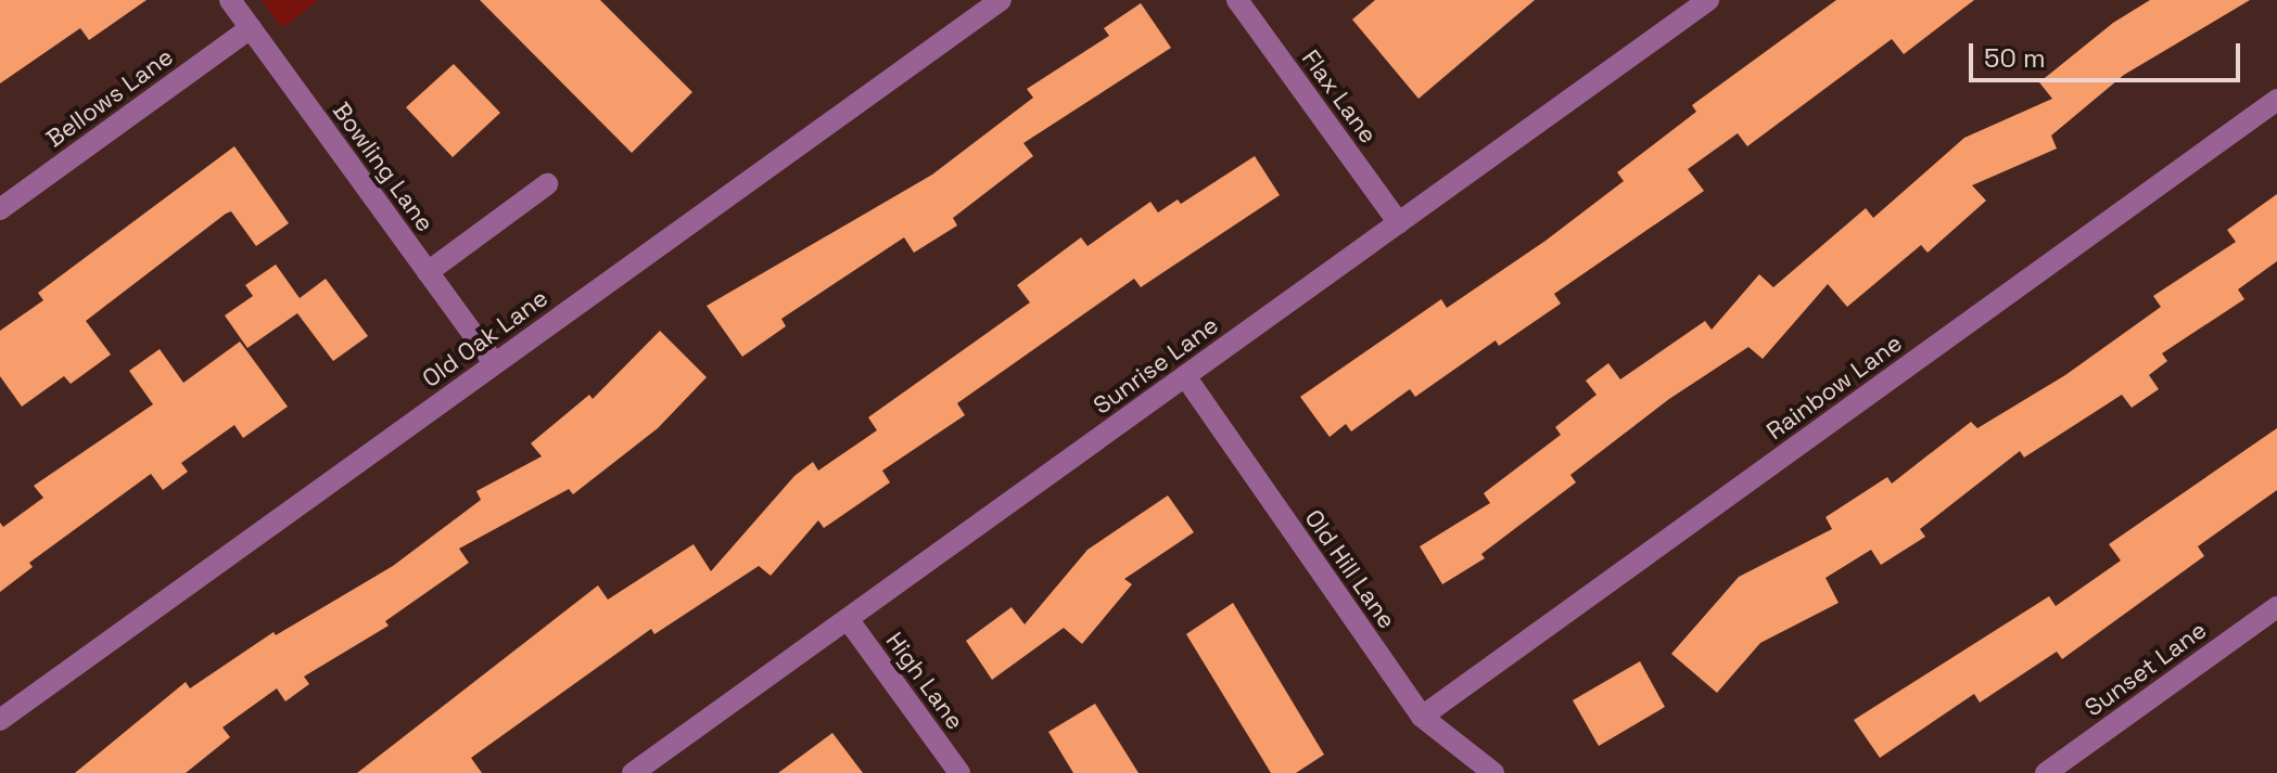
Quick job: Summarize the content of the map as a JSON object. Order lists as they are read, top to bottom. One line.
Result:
{"streets":{"street":["Flax Lane","Bellows Lane","Bowling Lane","Old Oak Lane","Sunrise Lane","Rainbow Lane","Old Hill Lane","Sunset Lane","High Lane"]},"crossings":[["Flax Lane","Sunrise Lane"],["Bellows Lane","Bowling Lane"],["Bowling Lane","Old Oak Lane"],["Sunrise Lane","Old Hill Lane"],["Sunrise Lane","High Lane"],["Rainbow Lane","Old Hill Lane"]],"scale_bar":"50 m"}
